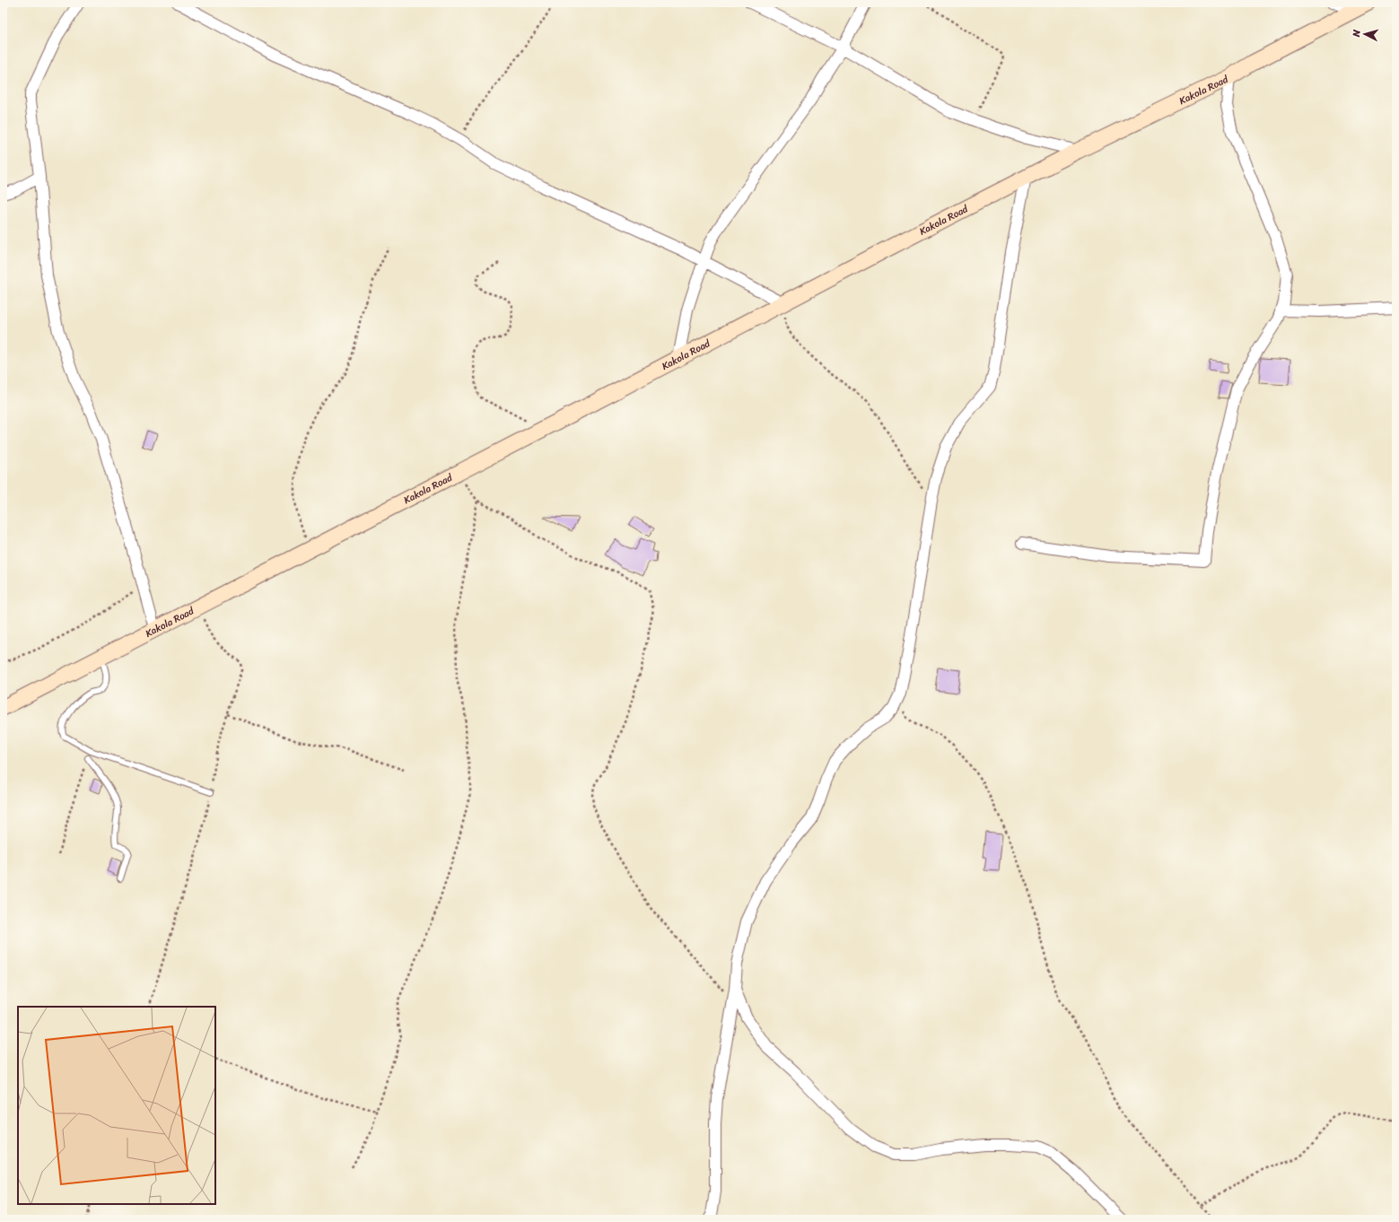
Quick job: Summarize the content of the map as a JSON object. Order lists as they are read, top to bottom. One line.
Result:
{"streets":{"main road":["Kakola Road"]},"north":"left"}
